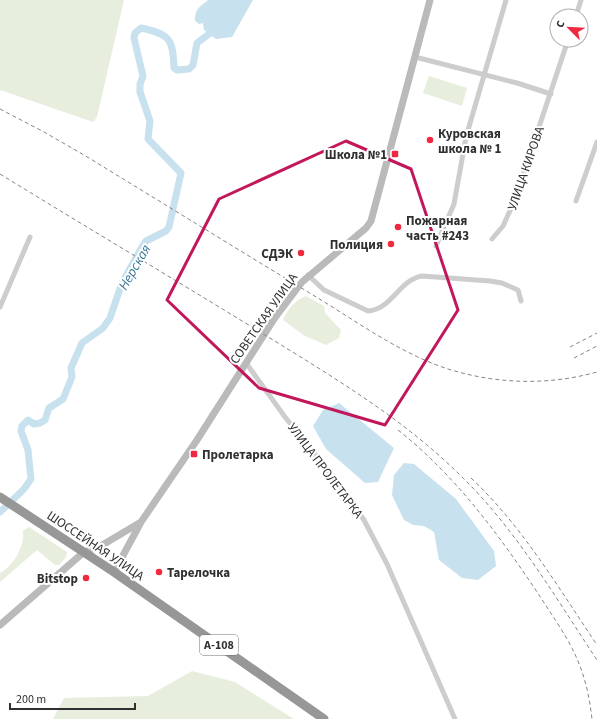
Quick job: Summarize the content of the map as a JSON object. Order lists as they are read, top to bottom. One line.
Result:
{"streets":{"highway":["ШОССЕЙНАЯ УЛИЦА","А-108"],"street":["УЛИЦА КИРОВА","СОВЕТСКАЯ УЛИЦА","УЛИЦА ПРОЛЕТАРКА"]},"crossings":[["СОВЕТСКАЯ УЛИЦА","УЛИЦА ПРОЛЕТАРКА"],["СОВЕТСКАЯ УЛИЦА","ШОССЕЙНАЯ УЛИЦА"]],"water":["Нерская"],"places":{"other":["Куровская школа № 1","Пожарная часть #243","Полиция","СДЭК","Тарелочка","Bitstop"],"transit":["Школа №1","Пролетарка"]},"scale_bar":"200 m","north":"top left"}
